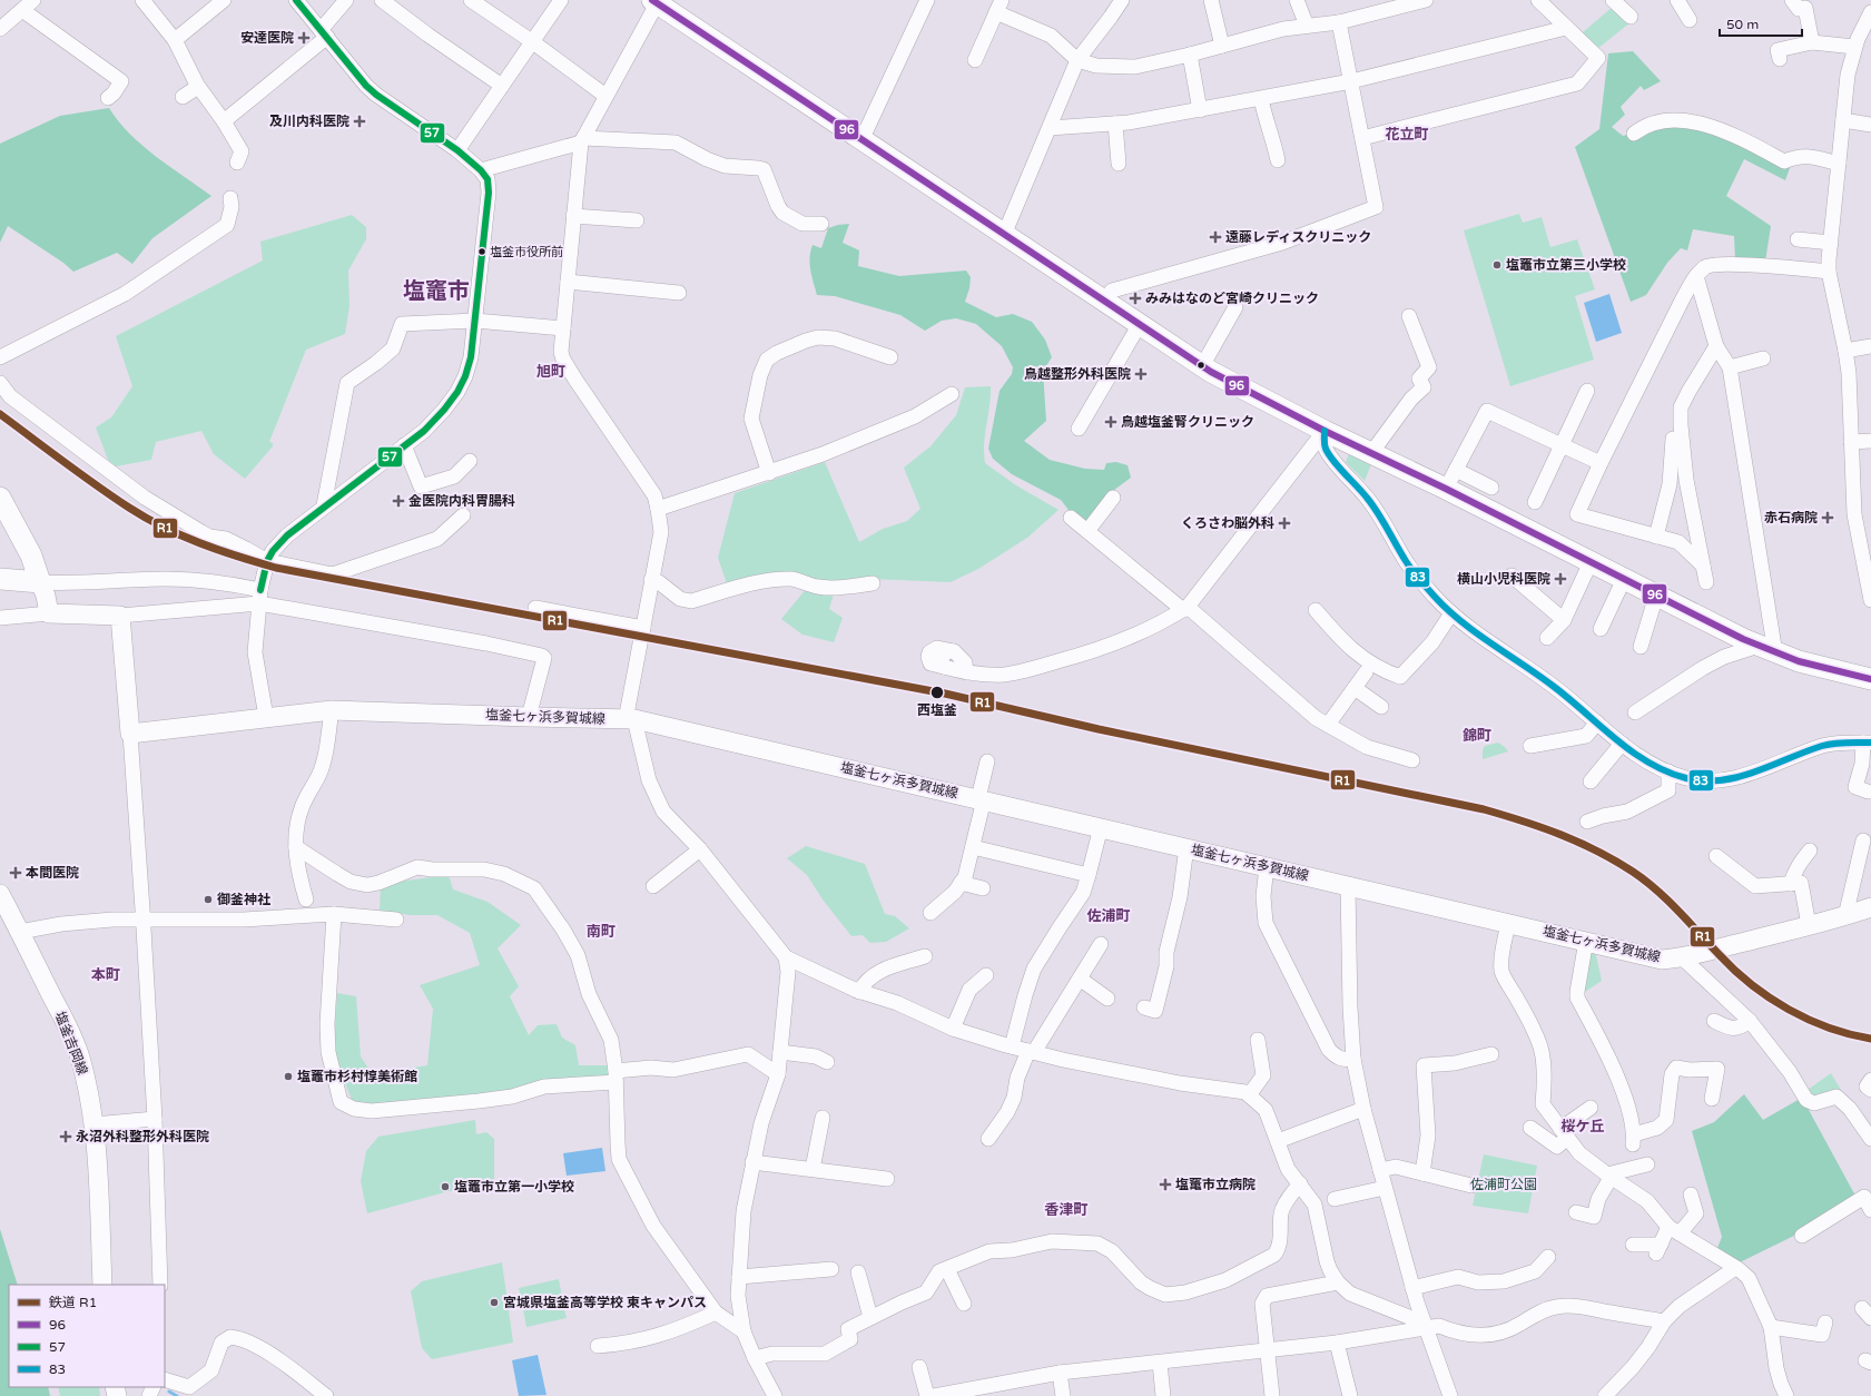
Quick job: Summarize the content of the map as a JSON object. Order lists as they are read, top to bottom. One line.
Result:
{"streets":{"main road":["塩釜七ヶ浜多賀城線","塩釜吉岡線"]},"districts":["花立町","塩竈市","旭町","錦町","佐浦町","南町","本町","桜ケ丘","香津町"],"parks":["佐浦町公園"],"places":{"health":["安達医院","及川内科医院","遠藤レディスクリニック","みみはなのど宮崎クリニック","鳥越整形外科医院","鳥越塩釜腎クリニック","金医院内科胃腸科","赤石病院","くろさわ脳外科","横山小児科医院","本間医院","永沼外科整形外科医院","塩竃市立病院"],"other":["塩釜市役所前","塩竈市立第三小学校","西塩釜","御釜神社","塩竈市杉村惇美術館","塩竈市立第一小学校","宮城県塩釜高等学校 東キャンパス"]},"lines":["transit line 96","transit line 57","rail line R1","transit line 83"],"legend":["鉄道 R1","96","57","83"],"scale_bar":"50 m"}
